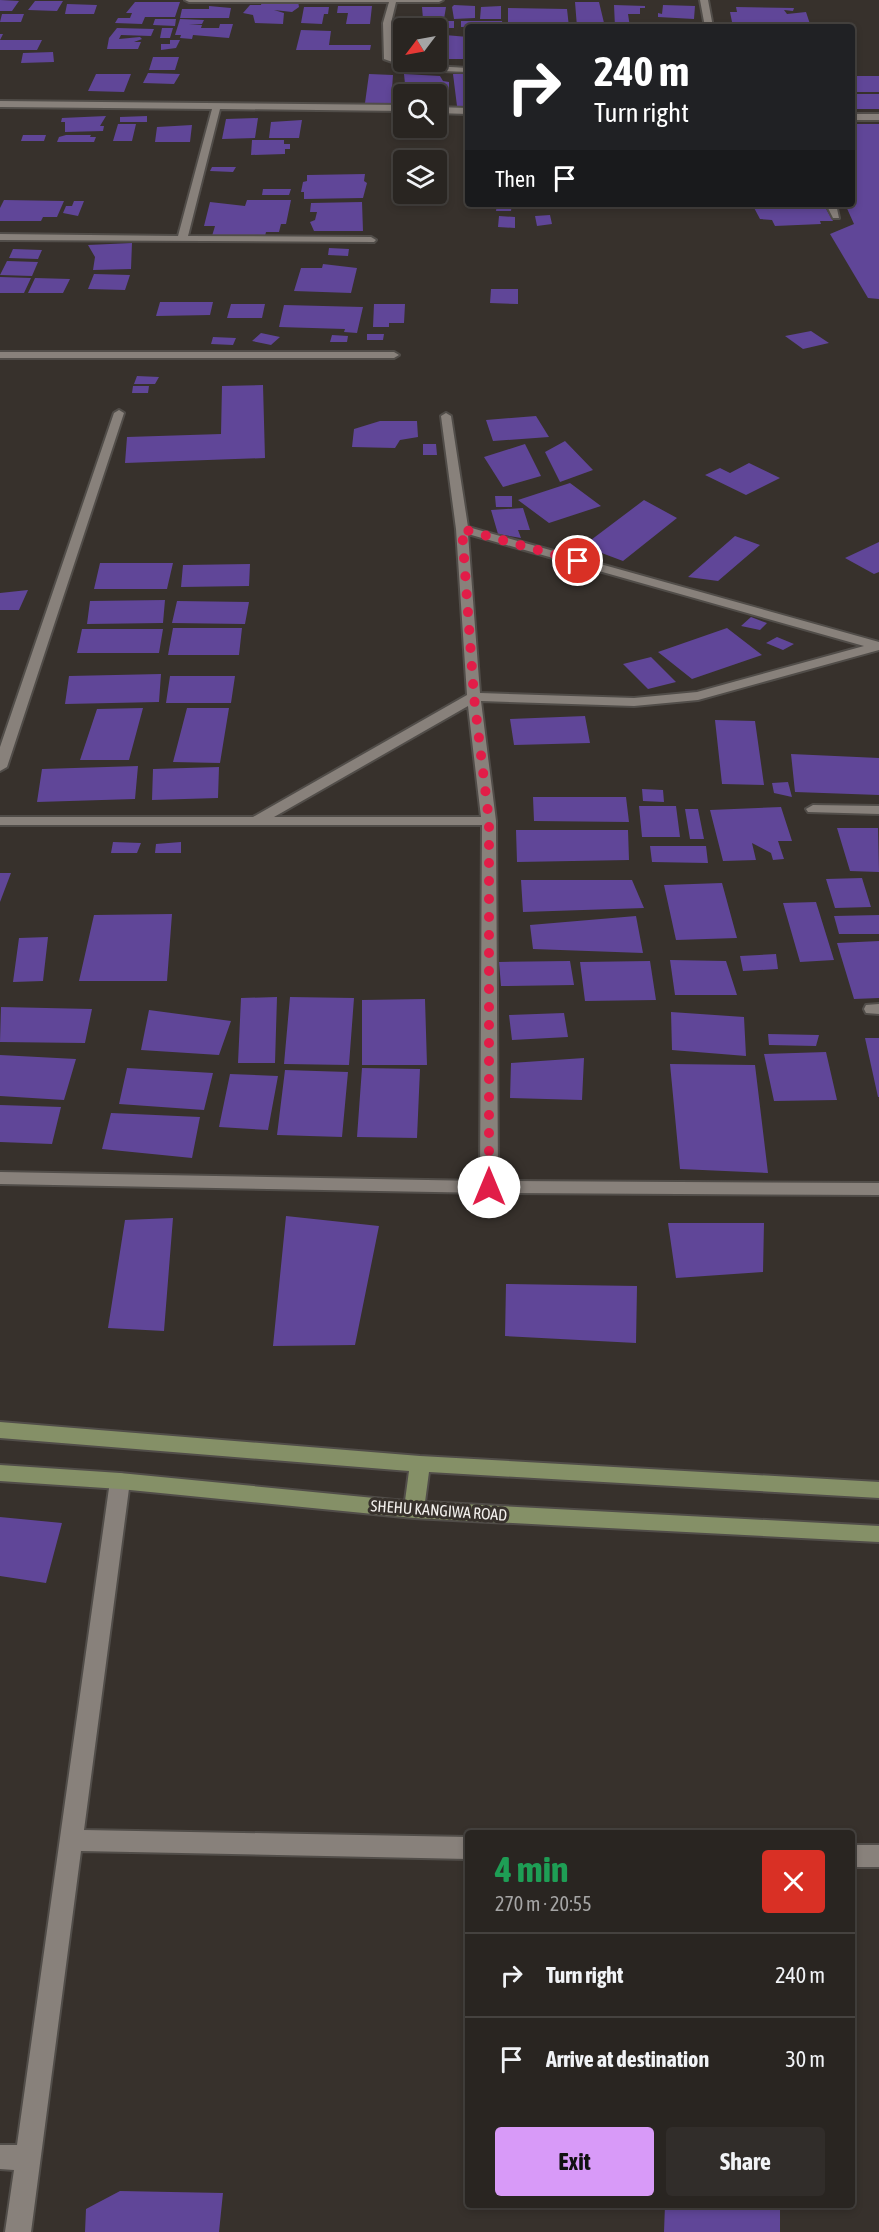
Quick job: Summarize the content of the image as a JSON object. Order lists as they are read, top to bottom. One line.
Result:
{"streets":{"main road":["SHEHU KANGIWA ROAD"]},"north":"bottom left","page":{"turn":["240 m","Turn right"],"then":"Then","heading":["4 min","270 m · 20:55"],"list":[{"name":"Turn right","value":"240 m"},{"name":"Arrive at destination","value":"30 m"}],"buttons":["Exit","Share"]}}
